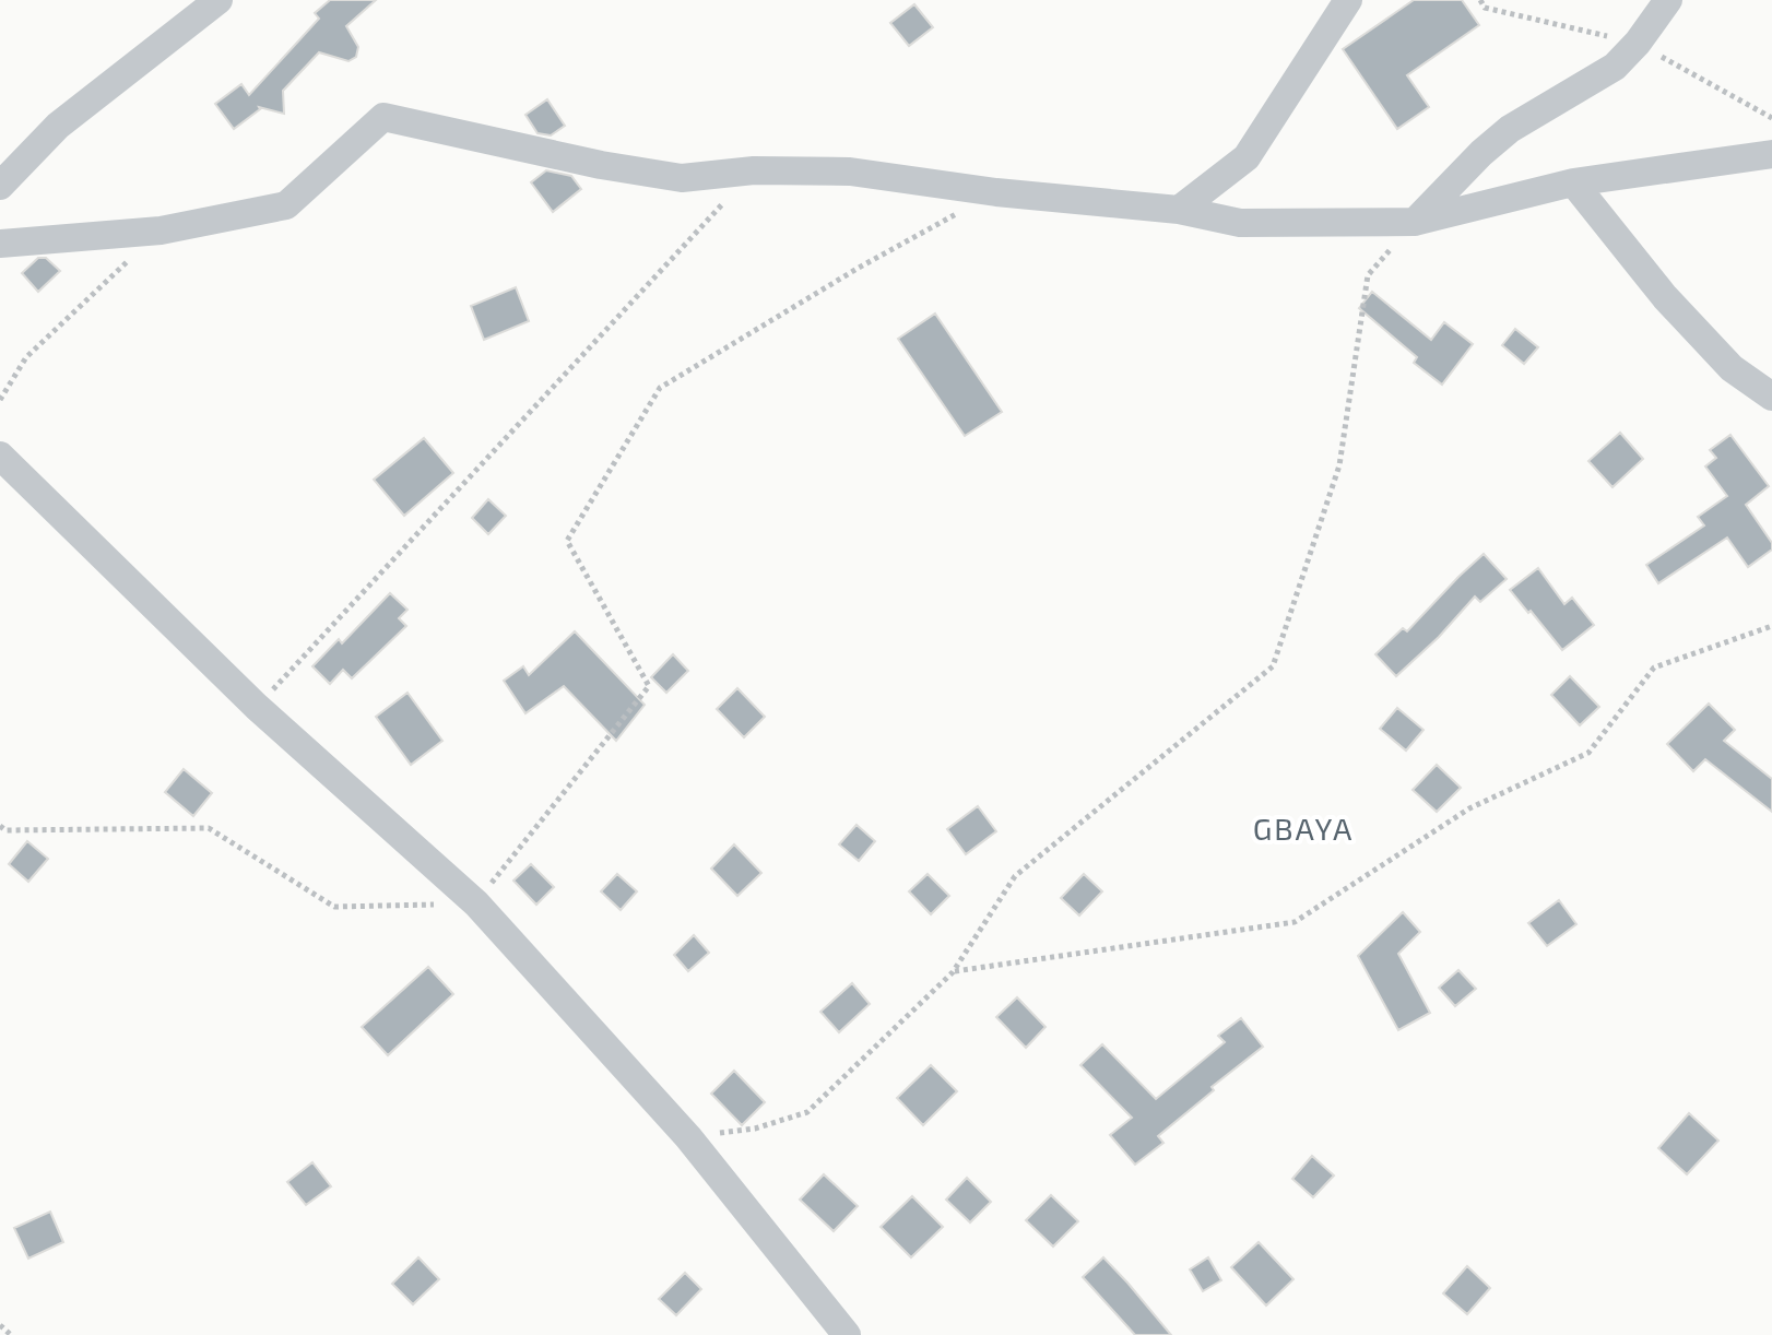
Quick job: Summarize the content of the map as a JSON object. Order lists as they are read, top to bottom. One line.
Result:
{"districts":["GBAYA"]}
